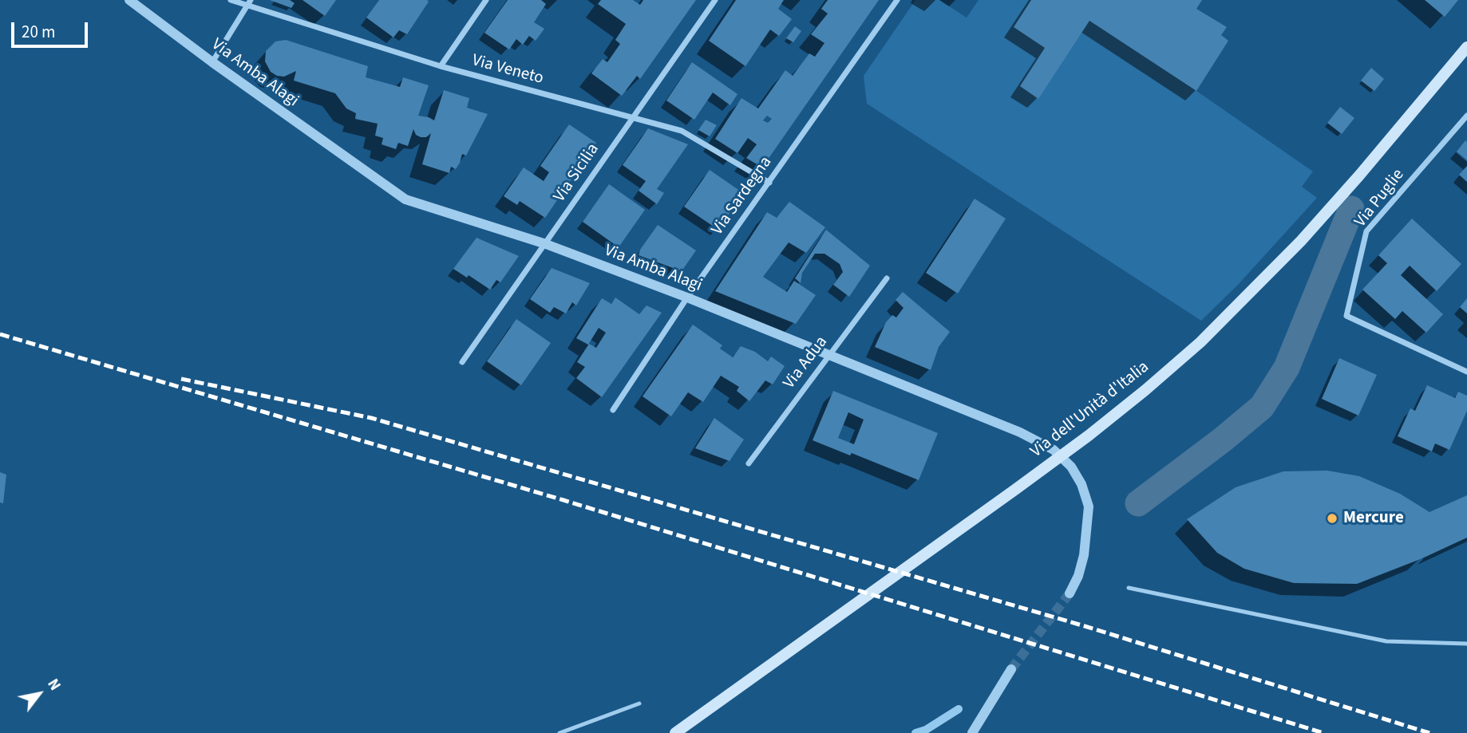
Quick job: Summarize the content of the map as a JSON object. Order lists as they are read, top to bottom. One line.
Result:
{"streets":{"main road":["Via dell'Unità d'Italia"],"street":["Via Veneto","Via Amba Alagi","Via Sicilia","Via Sardegna","Via Puglie","Via Adua"]},"crossings":[["Via Veneto","Via Sicilia"],["Via Veneto","Via Sardegna"],["Via Amba Alagi","Via Sicilia"],["Via Amba Alagi","Via Sardegna"],["Via Amba Alagi","Via Adua"]],"places":["Mercure"],"scale_bar":"20 m","north":"top right"}
